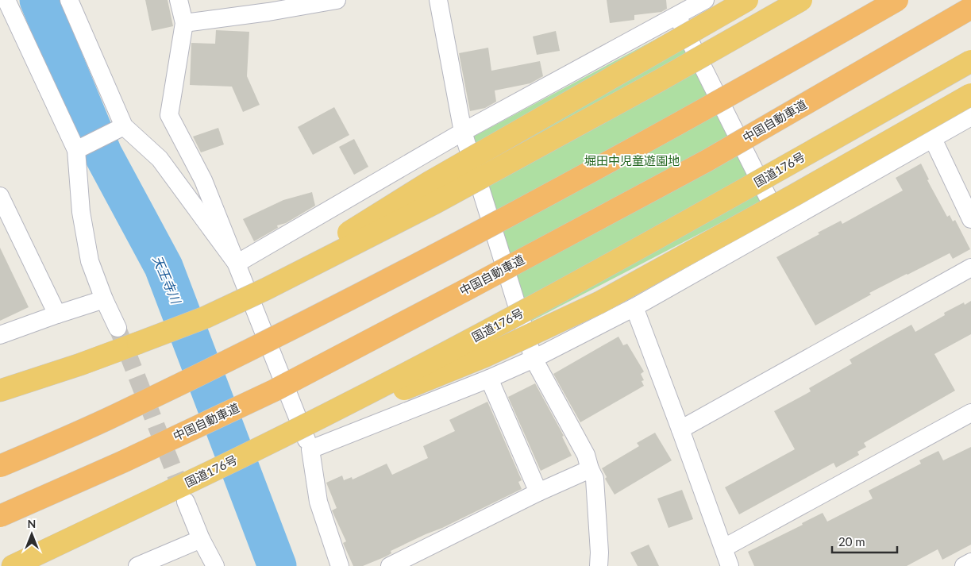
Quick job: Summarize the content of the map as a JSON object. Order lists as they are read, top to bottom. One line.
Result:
{"streets":{"highway":["中国自動車道","国道176号"]},"water":["天王寺川"],"parks":["堀田中児童遊園地"],"scale_bar":"20 m","north":"top"}
